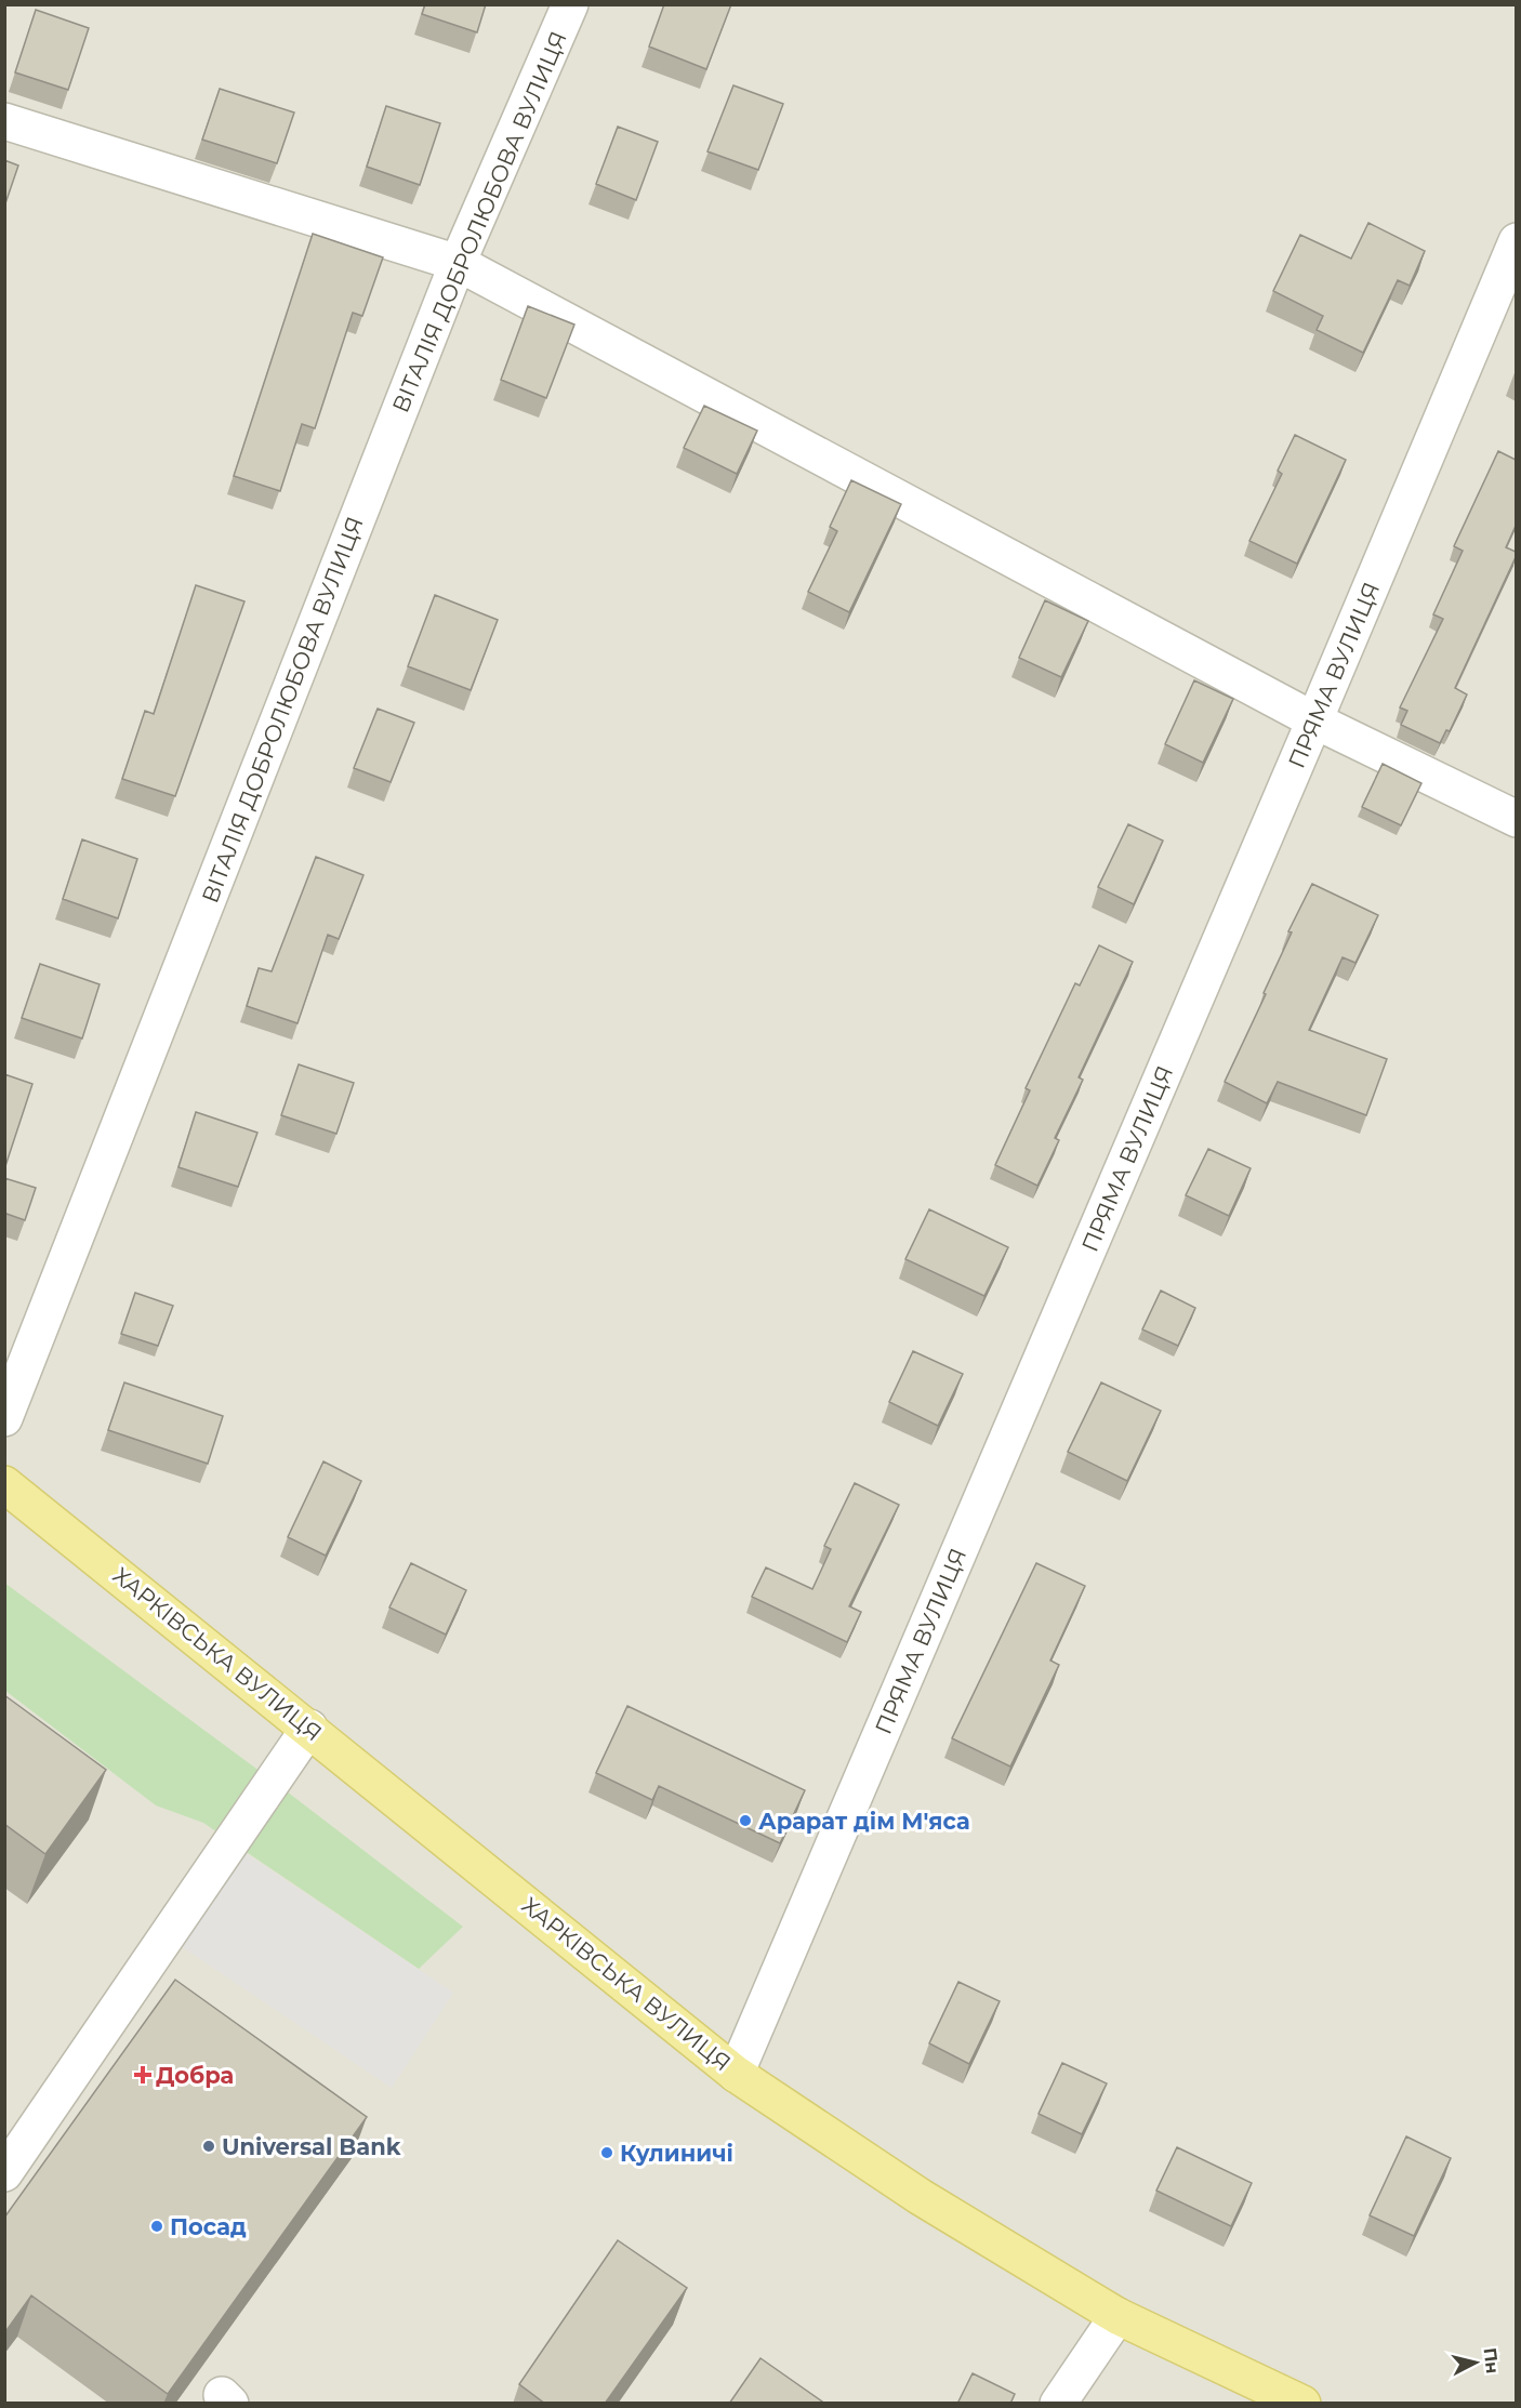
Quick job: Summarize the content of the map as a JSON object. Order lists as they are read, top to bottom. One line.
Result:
{"streets":{"main road":["ХАРКІВСЬКА ВУЛИЦЯ"],"street":["ВІТАЛІЯ ДОБРОЛЮБОВА ВУЛИЦЯ","ПРЯМА ВУЛИЦЯ"]},"crossings":[["ПРЯМА ВУЛИЦЯ","ХАРКІВСЬКА ВУЛИЦЯ"]],"places":{"other":["Арарат дім М'яса","Universal Bank","Кулиничі","Посад"],"health":["Добра"]},"north":"right"}
